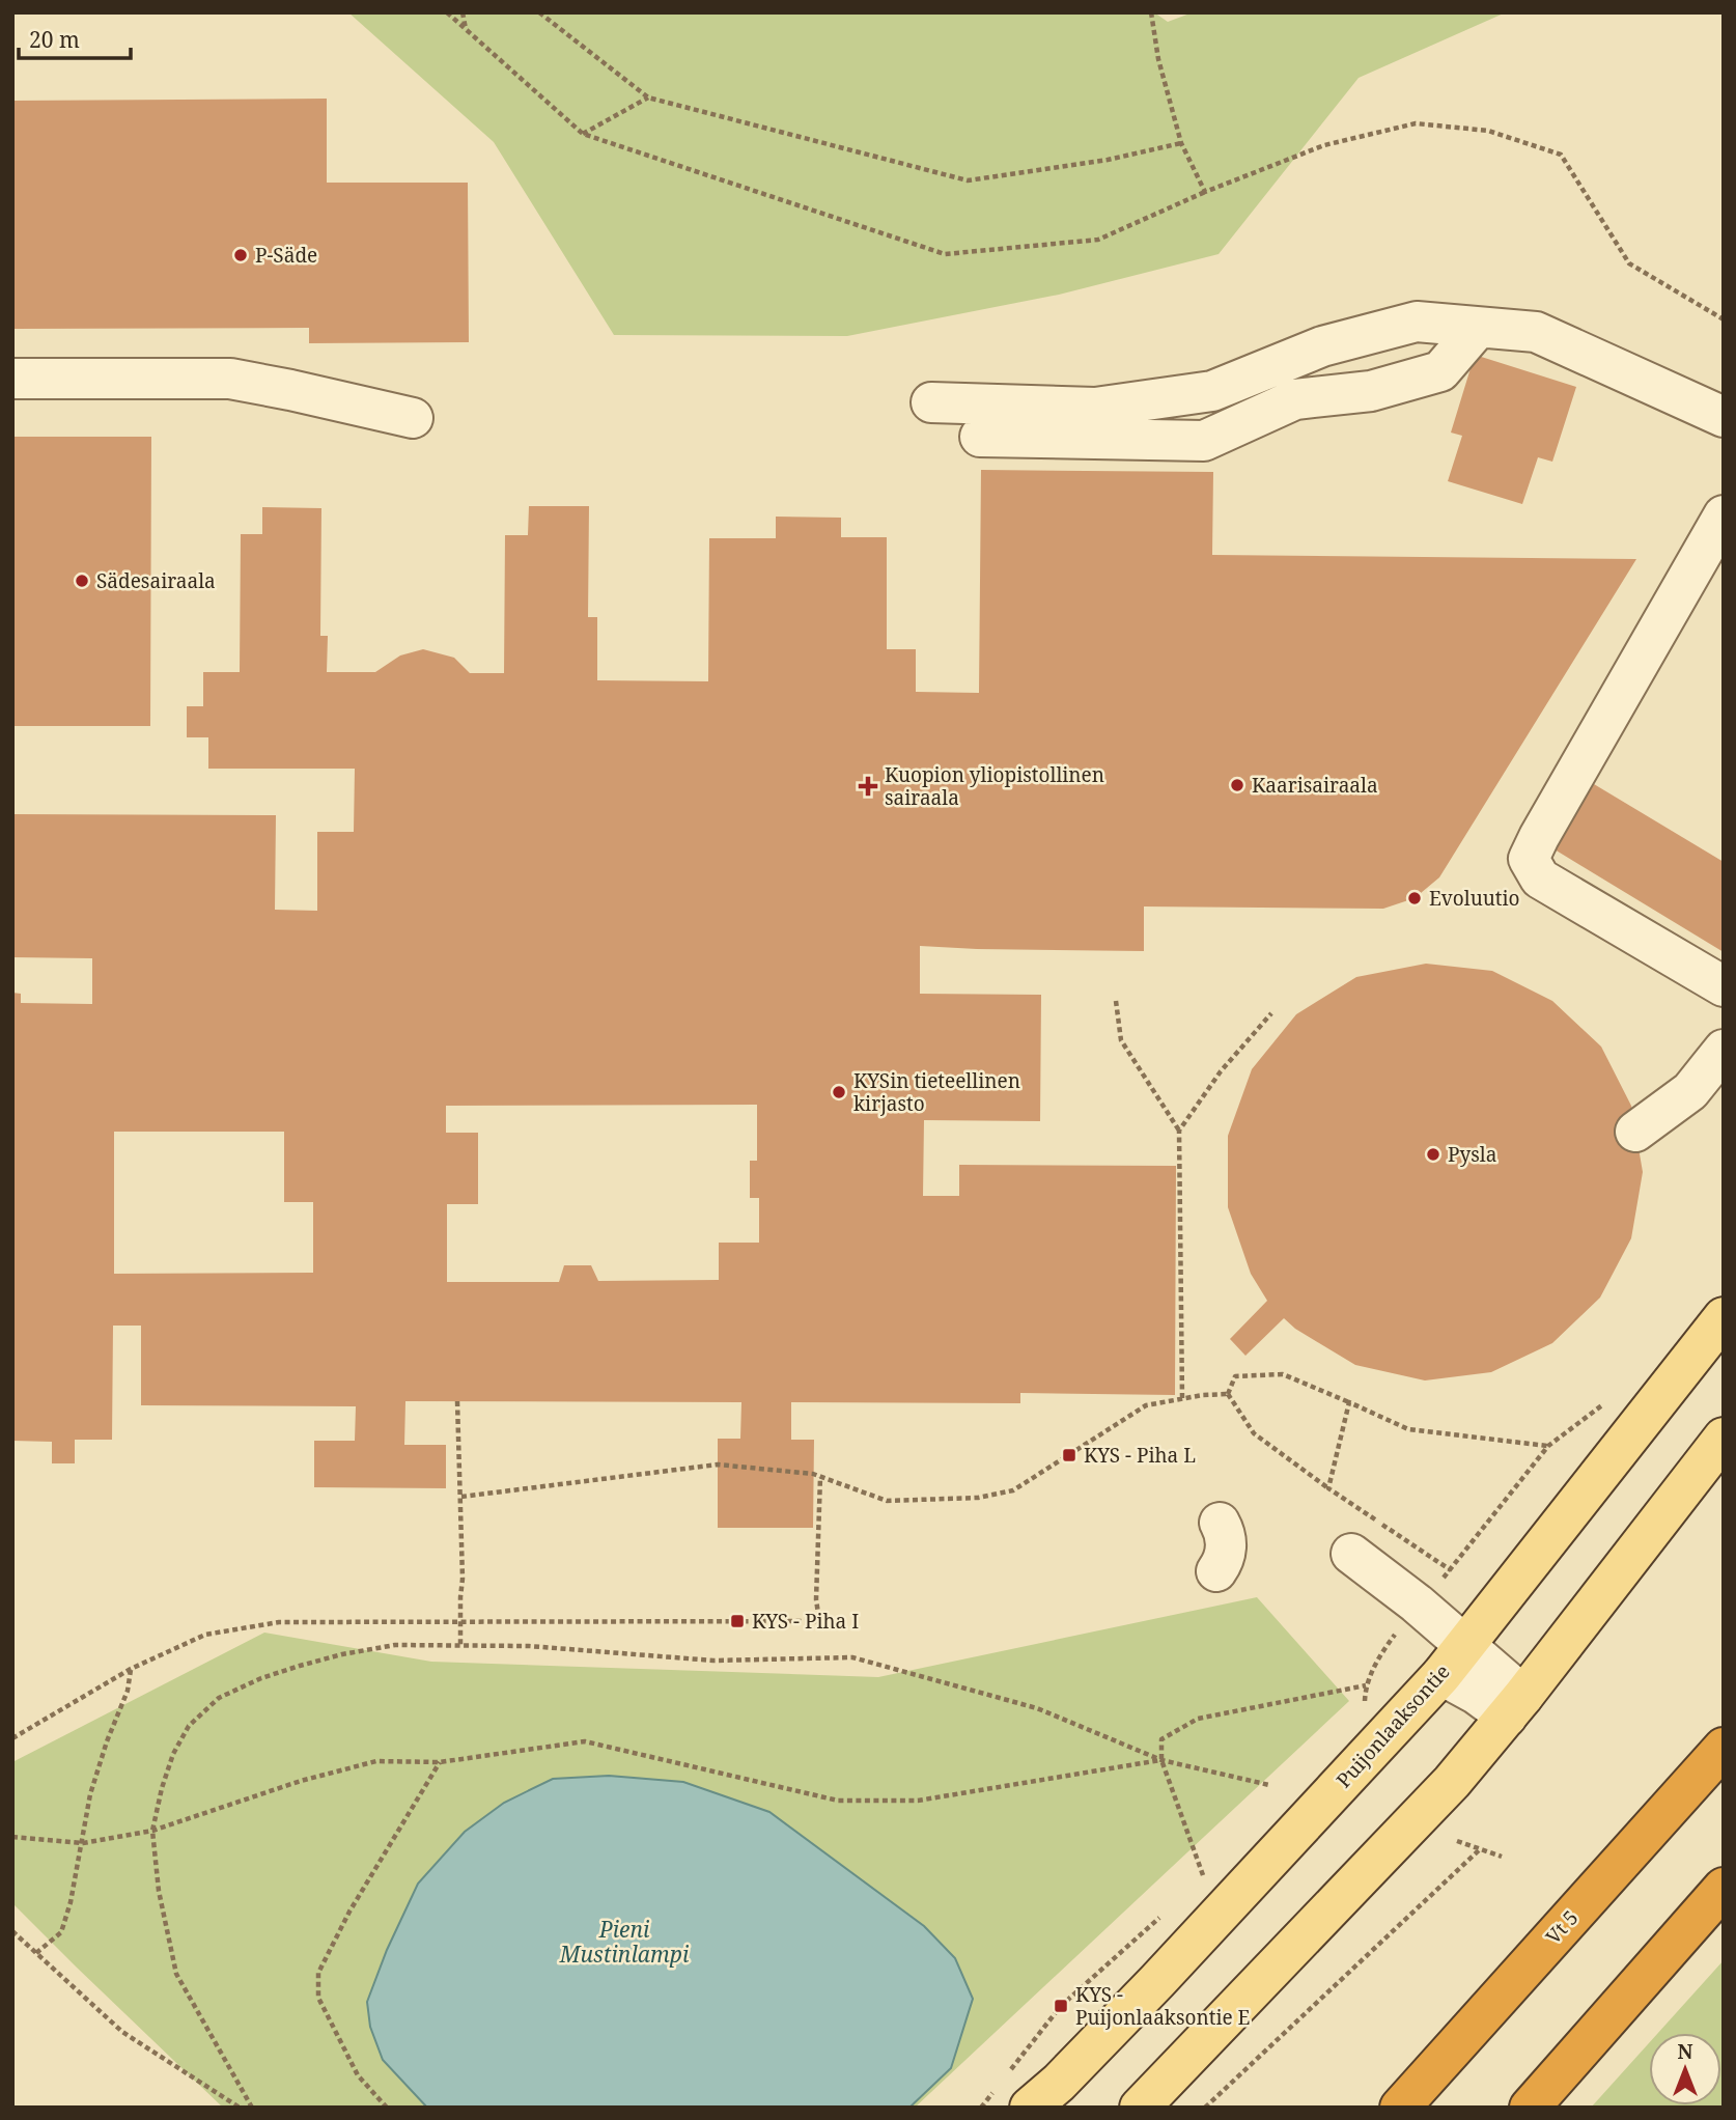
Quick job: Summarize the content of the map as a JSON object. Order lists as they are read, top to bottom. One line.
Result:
{"streets":{"highway":["Vt 5"],"main road":["Puijonlaaksontie"]},"water":["Pieni Mustinlampi"],"places":{"other":["P-Säde","Sädesairaala","Kaarisairaala","Evoluutio","KYSin tieteellinen kirjasto","Pysla"],"health":["Kuopion yliopistollinen sairaala"],"transit":["KYS - Piha L","KYS - Piha I","KYS - Puijonlaaksontie E"]},"scale_bar":"20 m","north":"top"}
